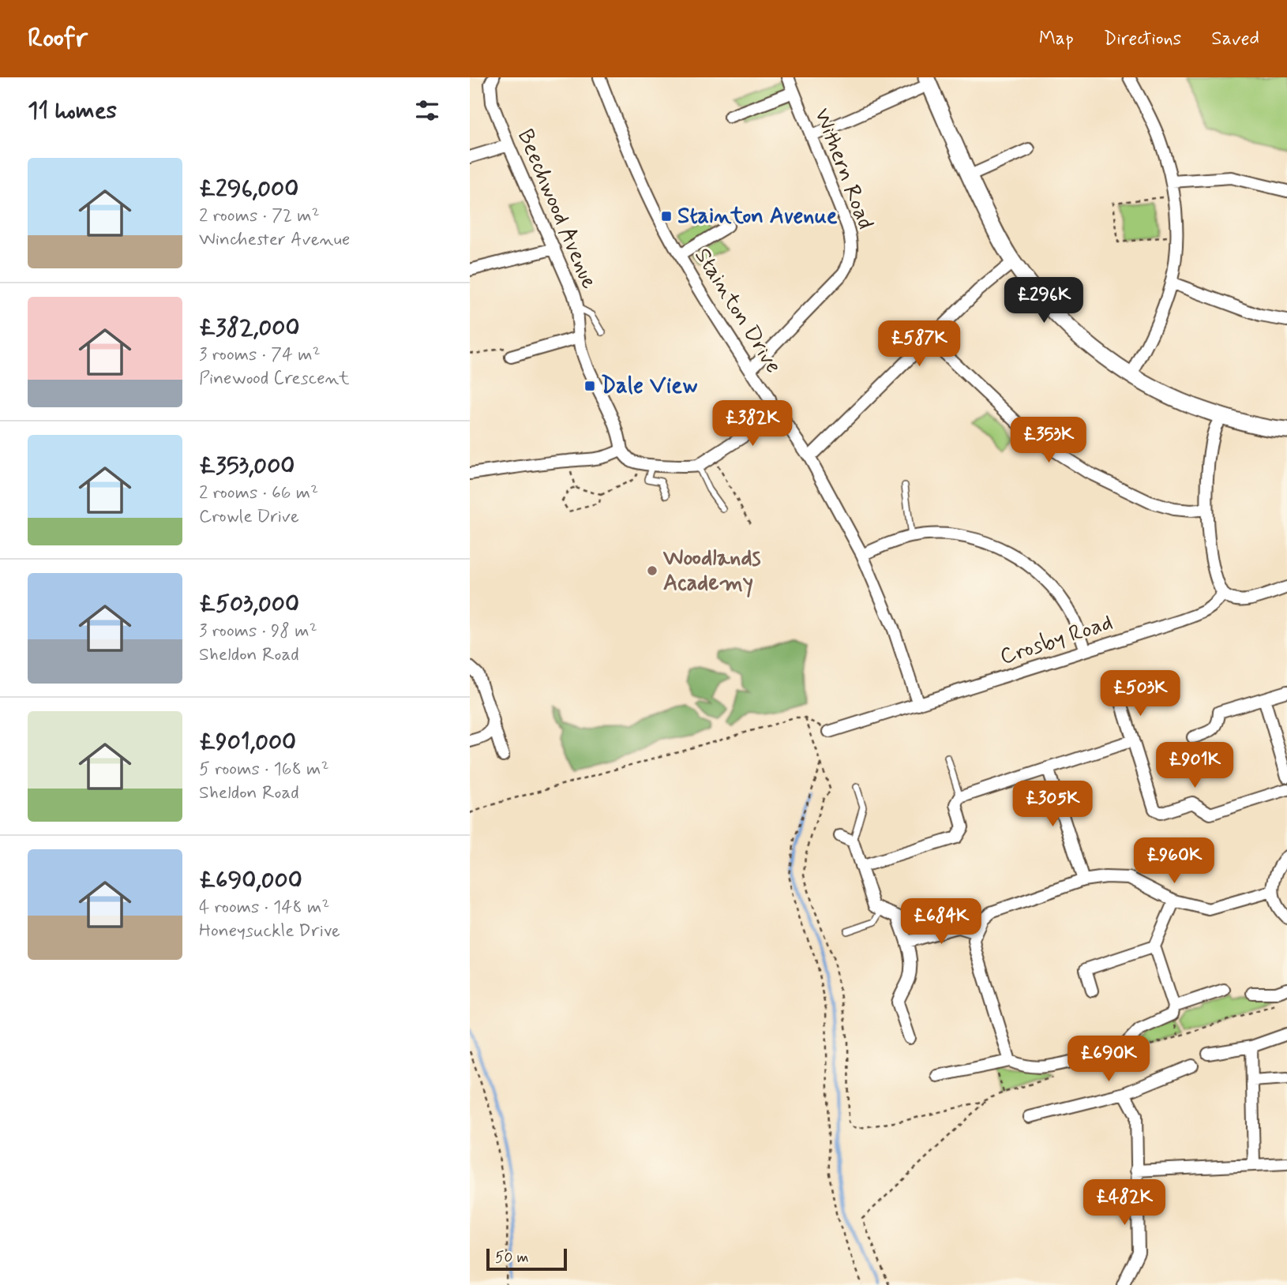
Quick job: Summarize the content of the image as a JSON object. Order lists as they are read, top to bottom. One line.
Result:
{"streets":{"street":["Withern Road","Beechwood Avenue","Stainton Drive","Crosby Road"]},"crossings":[["Withern Road","Stainton Drive"]],"places":{"transit":["Stainton Avenue","Dale View"],"other":["Woodlands Academy"]},"scale_bar":"50 m","page":{"header":"Roofr","nav":["Map","Directions","Saved"],"heading":"11 homes","list":[{"name":"£296,000","note":"2 rooms · 72 m² · Winchester Avenue"},{"name":"£382,000","note":"3 rooms · 74 m² · Pinewood Crescent"},{"name":"£353,000","note":"2 rooms · 66 m² · Crowle Drive"},{"name":"£503,000","note":"3 rooms · 98 m² · Sheldon Road"},{"name":"£901,000","note":"5 rooms · 168 m² · Sheldon Road"},{"name":"£690,000","note":"4 rooms · 148 m² · Honeysuckle Drive"}],"price":["£296K","£587K","£382K","£353K","£503K","£901K","£305K","£960K","£684K","£690K","£482K"],"scale":"50 m"}}
